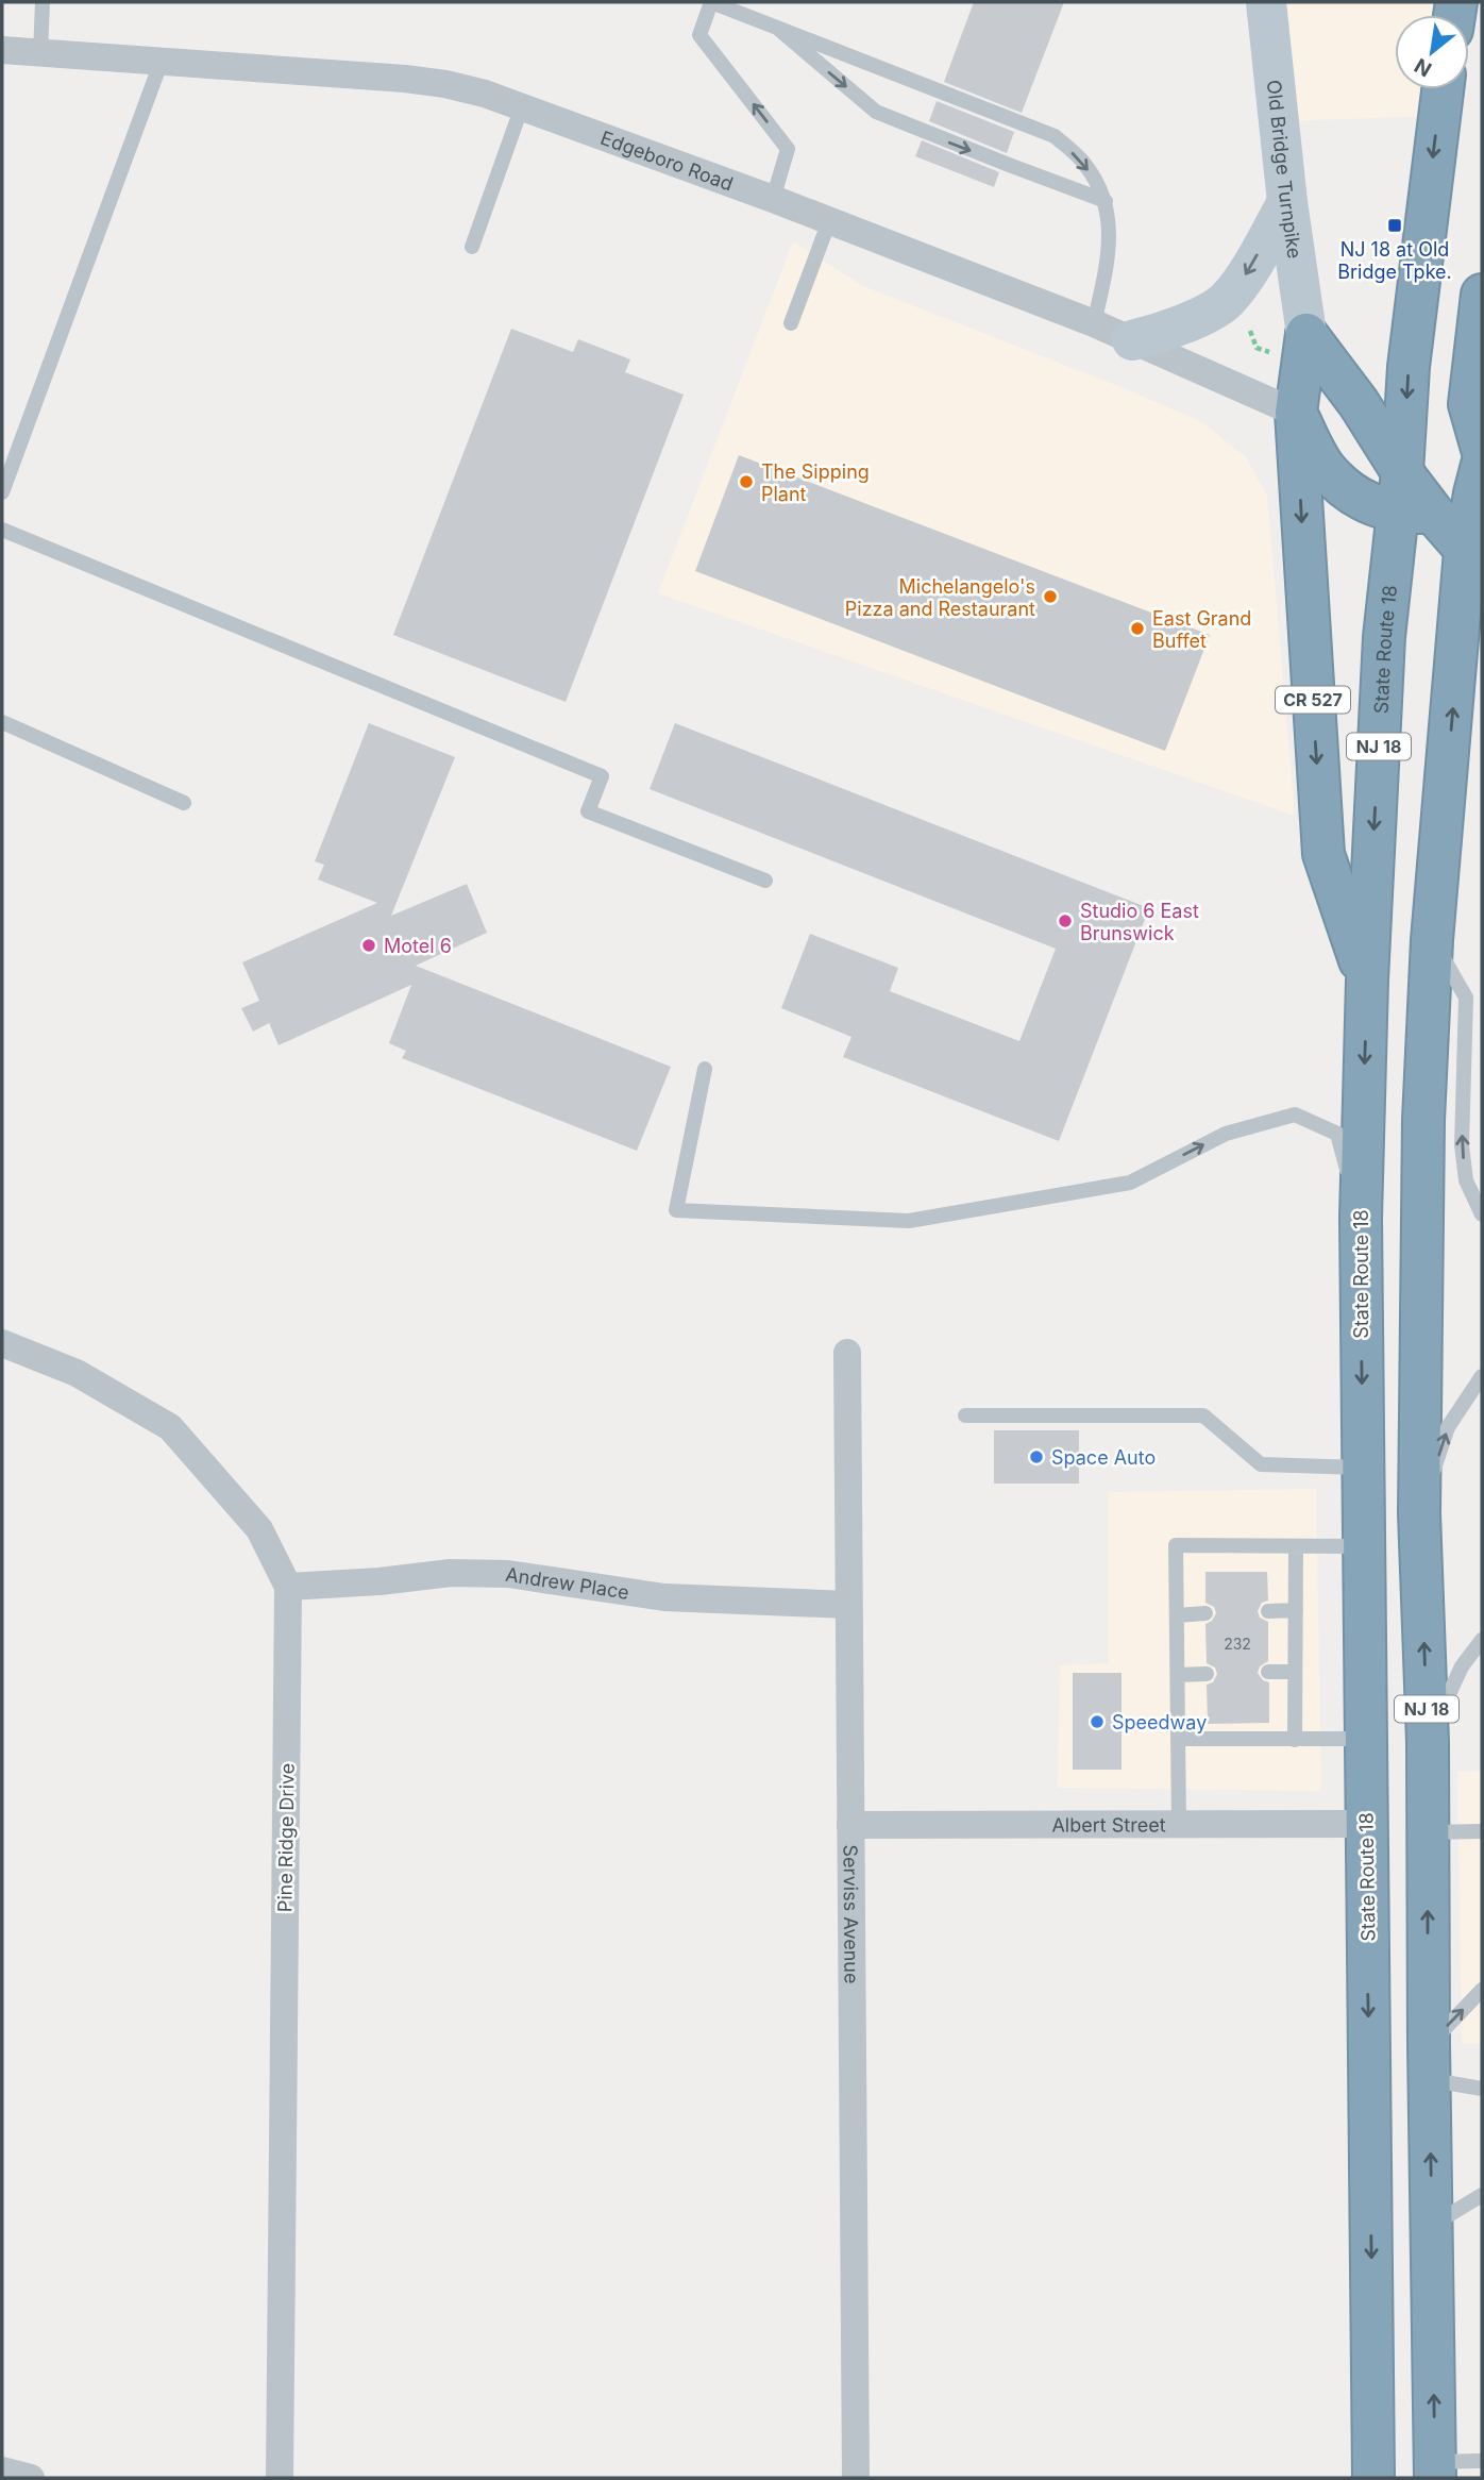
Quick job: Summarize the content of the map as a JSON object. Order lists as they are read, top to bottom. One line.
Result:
{"streets":{"highway":["State Route 18","CR 527","NJ 18"],"street":["Edgeboro Road","Old Bridge Turnpike","Andrew Place","Albert Street","Pine Ridge Drive","Serviss Avenue"]},"crossings":[["Edgeboro Road","CR 527"],["Old Bridge Turnpike","CR 527"],["State Route 18","CR 527"],["State Route 18","Albert Street"],["Andrew Place","Pine Ridge Drive"],["Andrew Place","Serviss Avenue"],["Albert Street","Serviss Avenue"]],"places":{"transit":["NJ 18 at Old Bridge Tpke."],"other":["The Sipping Plant","Michelangelo's Pizza and Restaurant","East Grand Buffet","Studio 6 East Brunswick","Motel 6","Space Auto","Speedway"]},"house_numbers":["232"],"north":"bottom left"}
